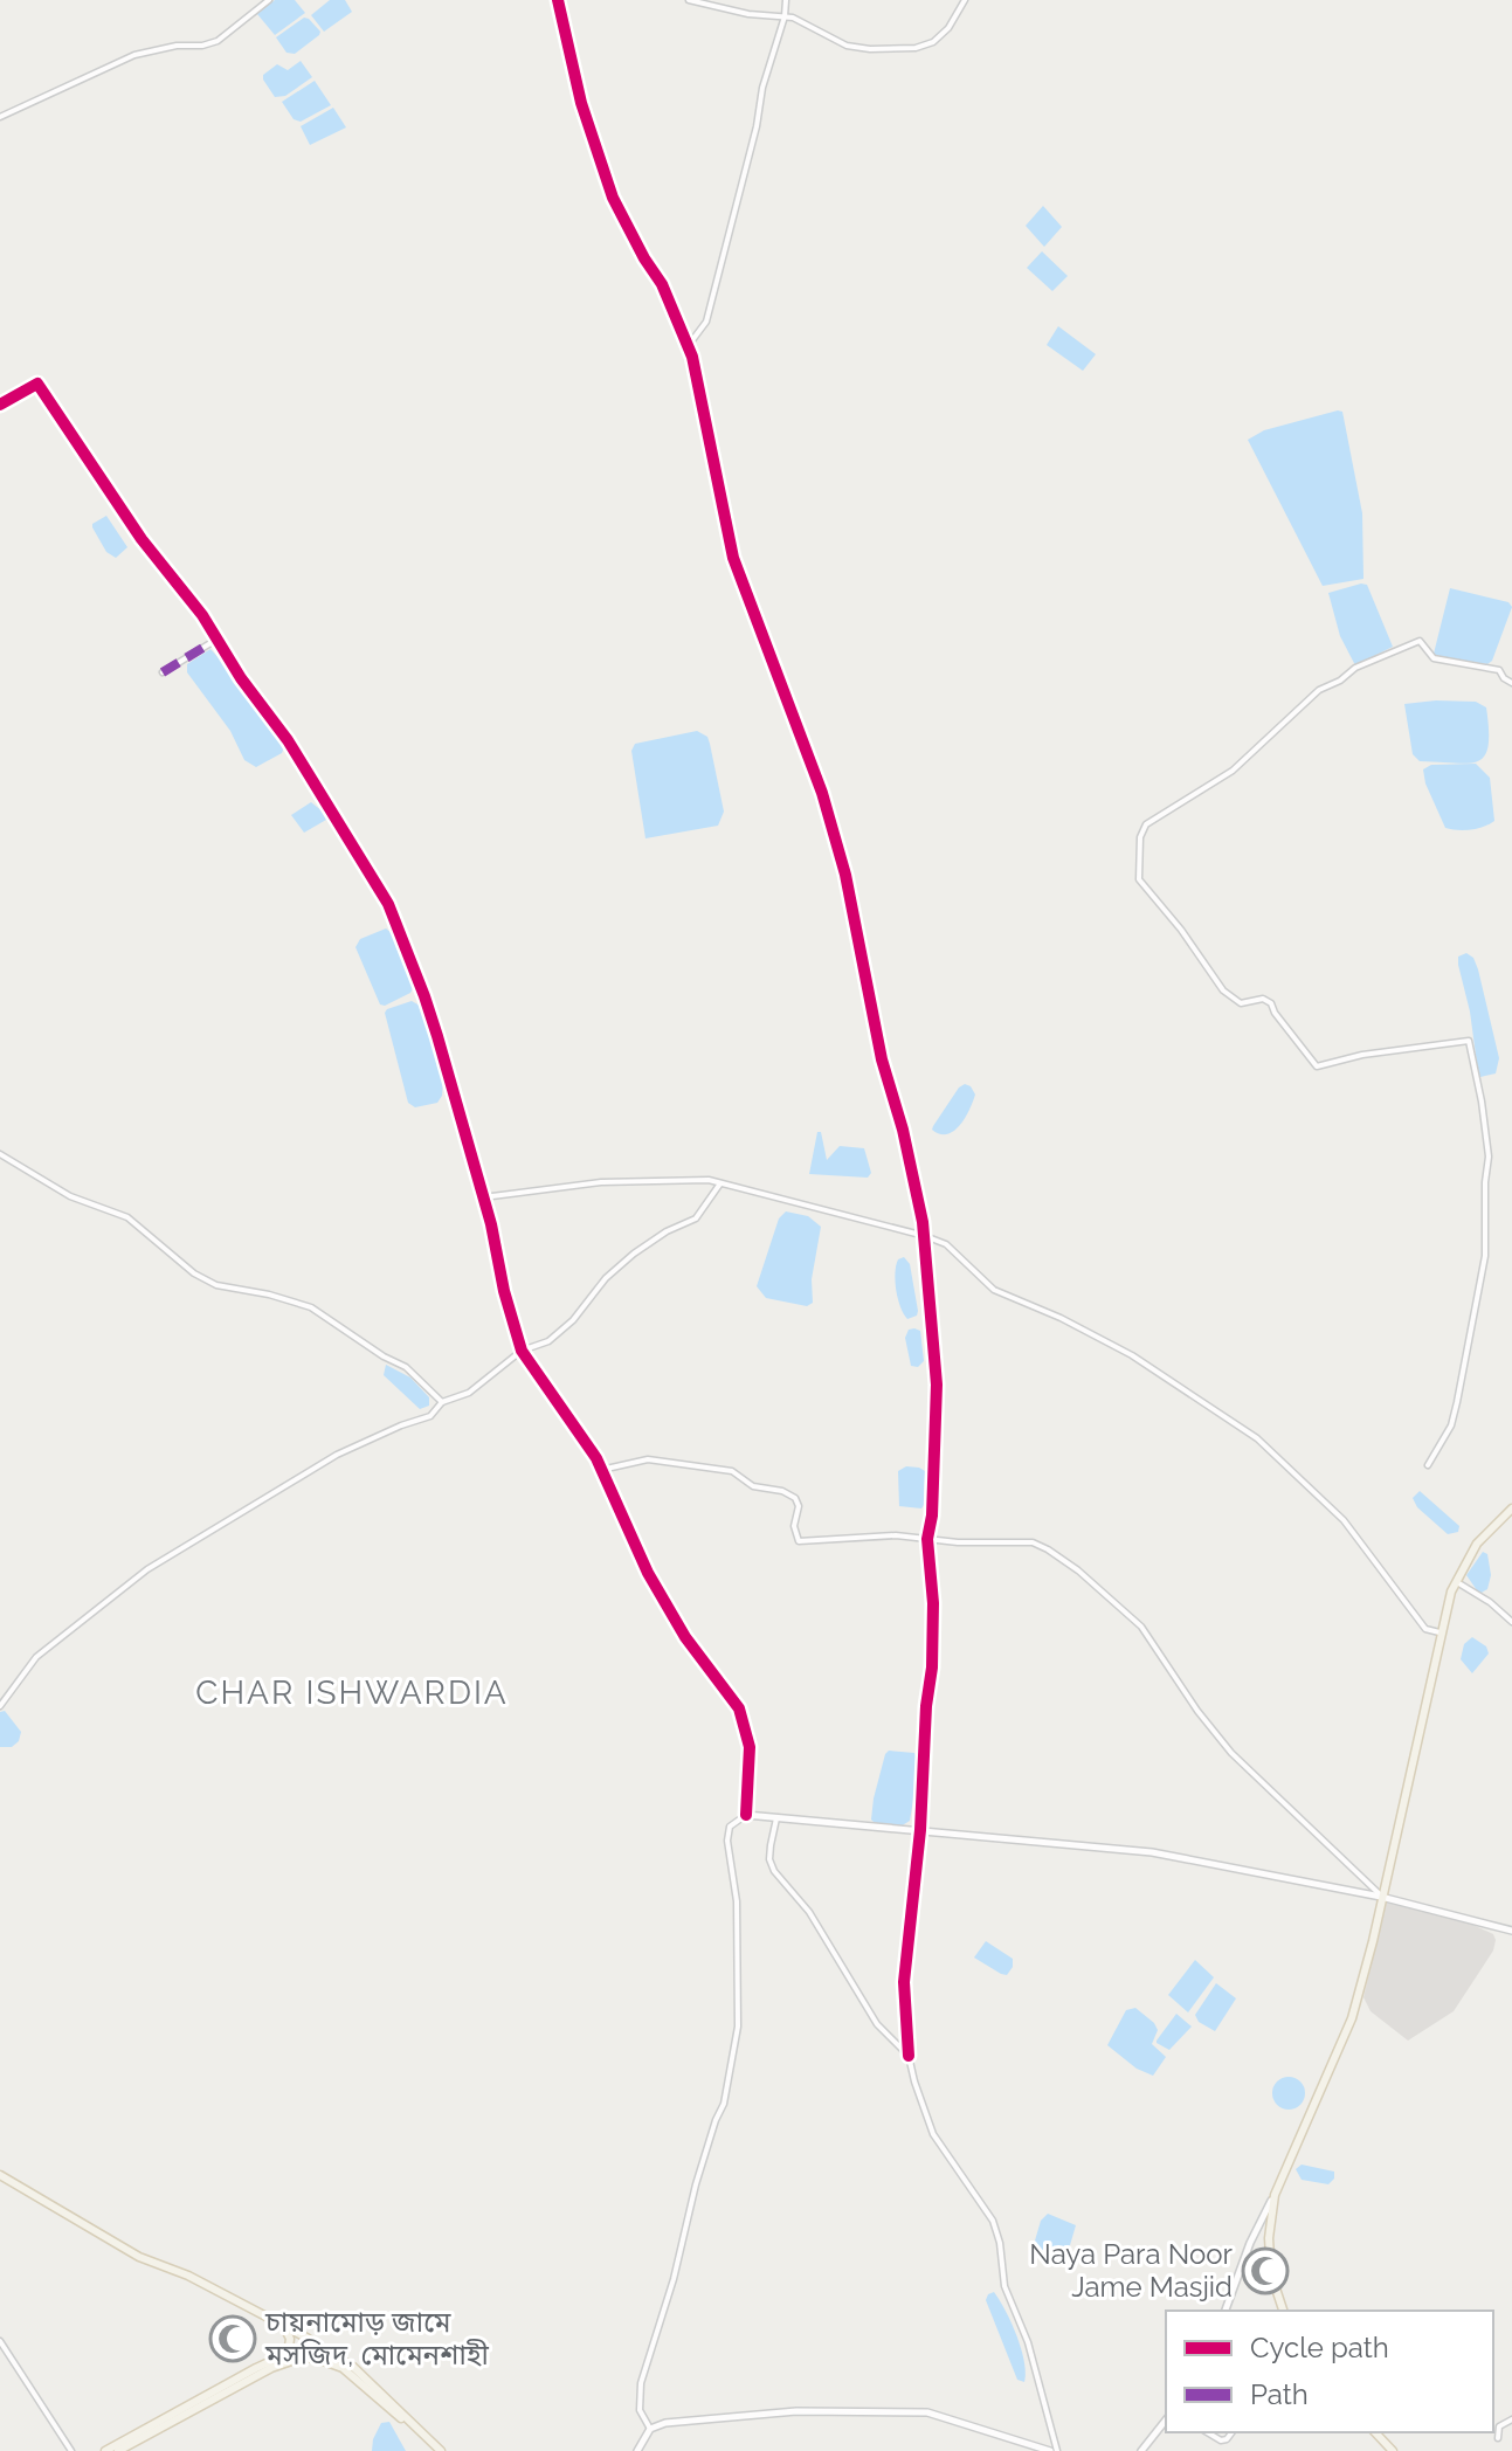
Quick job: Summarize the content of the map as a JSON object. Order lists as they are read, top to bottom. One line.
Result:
{"districts":["CHAR ISHWARDIA"],"places":{"mosque":["Naya Para Noor Jame Masjid","চায়নামোড় জামে মসজিদ, মোমেনশাহী"]},"legend":["Cycle path","Path"]}
